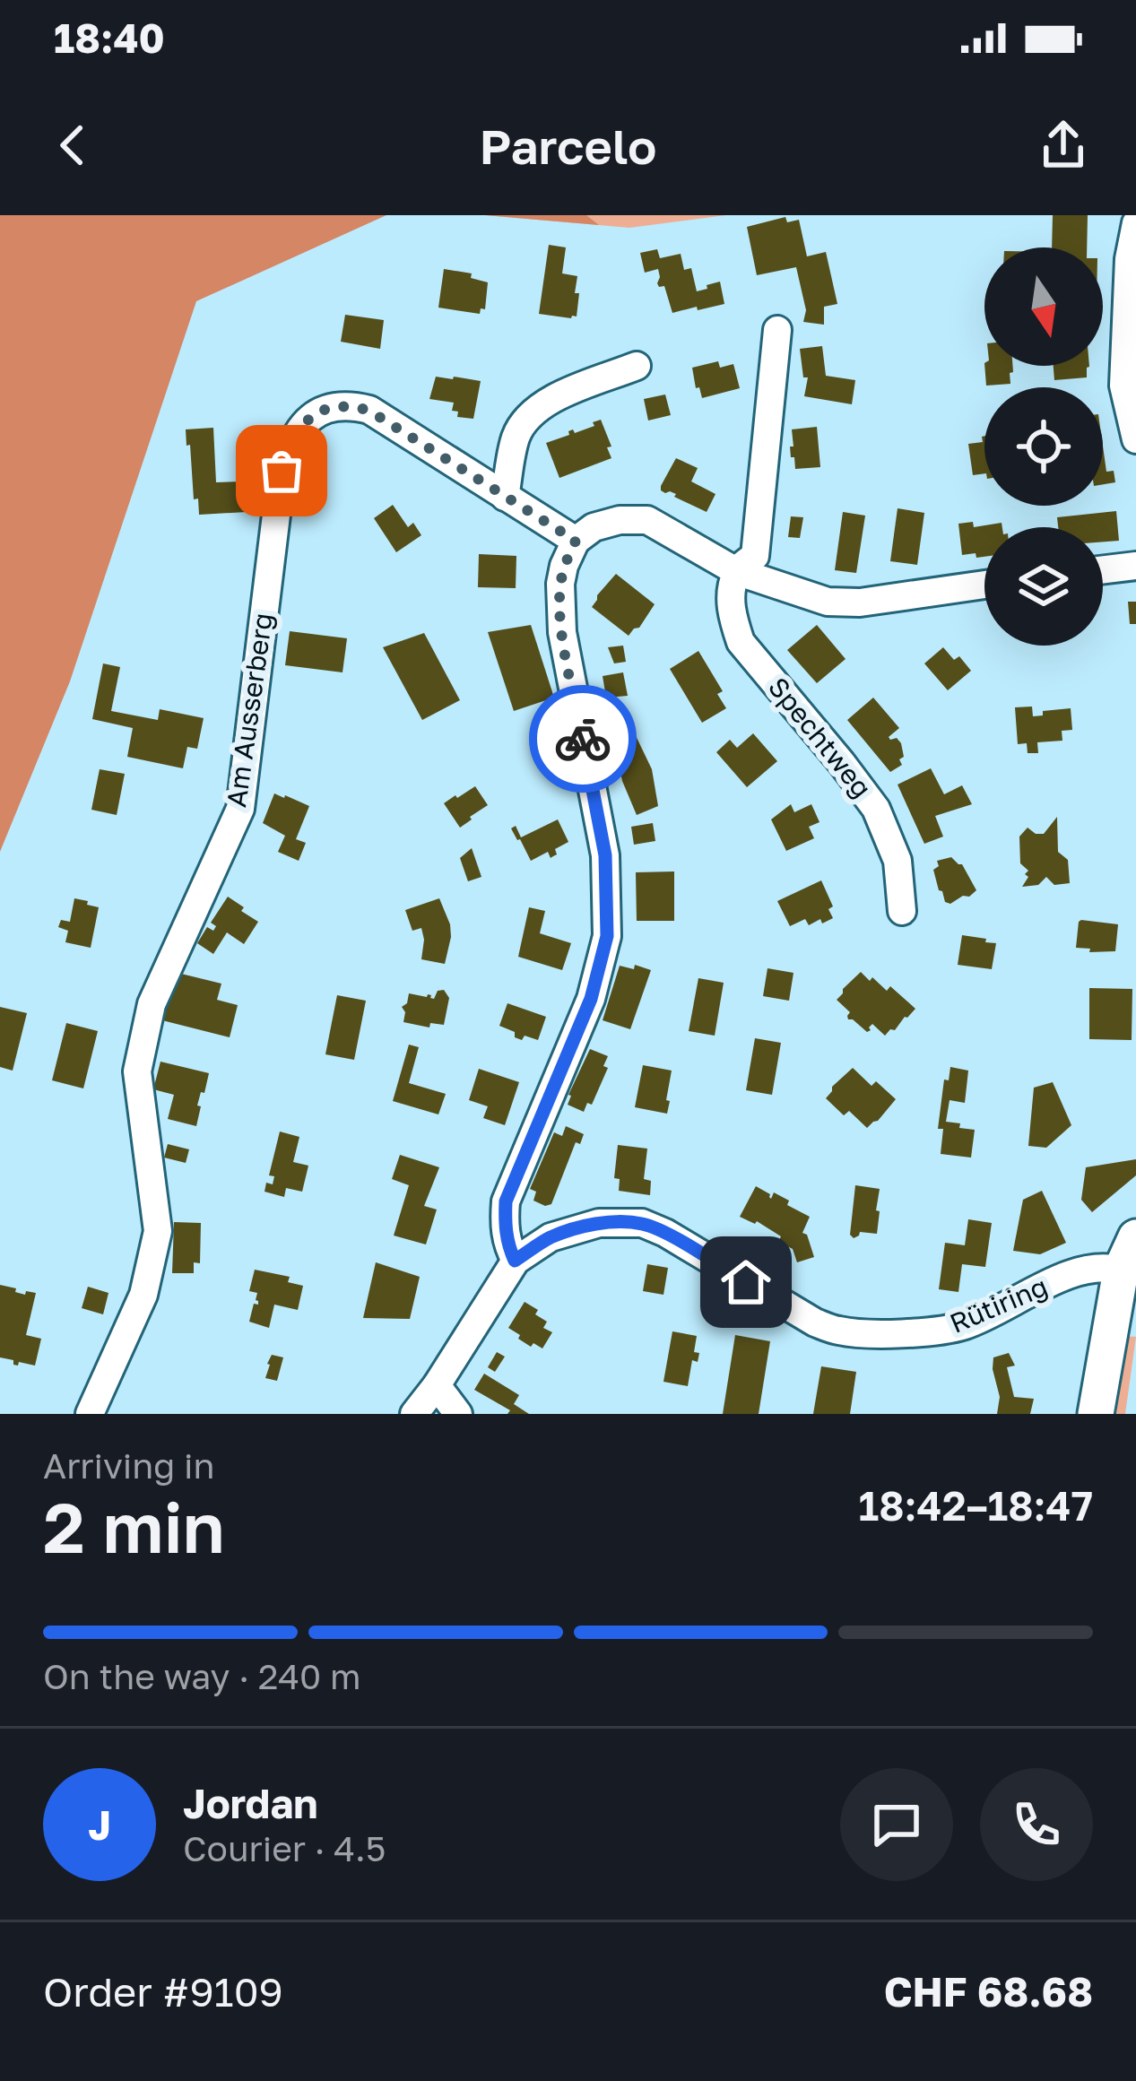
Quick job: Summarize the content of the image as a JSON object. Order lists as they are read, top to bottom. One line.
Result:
{"streets":{"street":["Am Ausserberg","Spechtweg","Rütiring"]},"north":"bottom","page":{"status":"18:40","header":"Parcelo","heading":["2 min","Arriving in","18:42–18:47"],"panel":["Jordan","Courier · 4.5","Order #9109","CHF 68.68"],"bar":"On the way · 240 m","round":"J"}}
